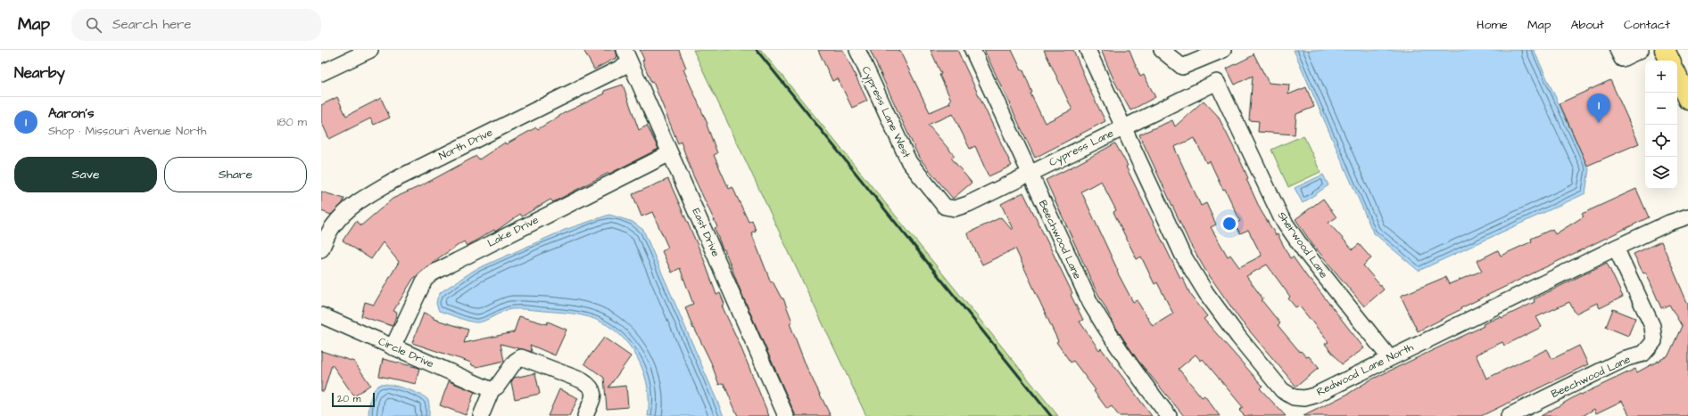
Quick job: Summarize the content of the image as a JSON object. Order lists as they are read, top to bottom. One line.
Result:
{"streets":{"street":["Cypress Lane West","North Drive","Cypress Lane","Lake Drive","East Drive","Beechwood Lane","Sherwood Lane","Circle Drive","Redwood Lane North"]},"crossings":[["Cypress Lane West","Cypress Lane"],["North Drive","East Drive"],["Cypress Lane","Beechwood Lane"],["Cypress Lane","Sherwood Lane"],["Cypress Lane","Redwood Lane North"],["Lake Drive","East Drive"],["Lake Drive","Circle Drive"],["Beechwood Lane","Redwood Lane North"],["Sherwood Lane","Redwood Lane North"]],"scale_bar":"20 m","page":{"header":"Map","search":"Search here","nav":["Home","Map","About","Contact"],"heading":"Nearby","map_buttons":["+","−"],"pins":"1","list":[{"mark":"1","name":"Aaron's","note":"Shop · Missouri Avenue North","value":"180 m"}],"buttons":["Save","Share"],"scale":"20 m"}}
